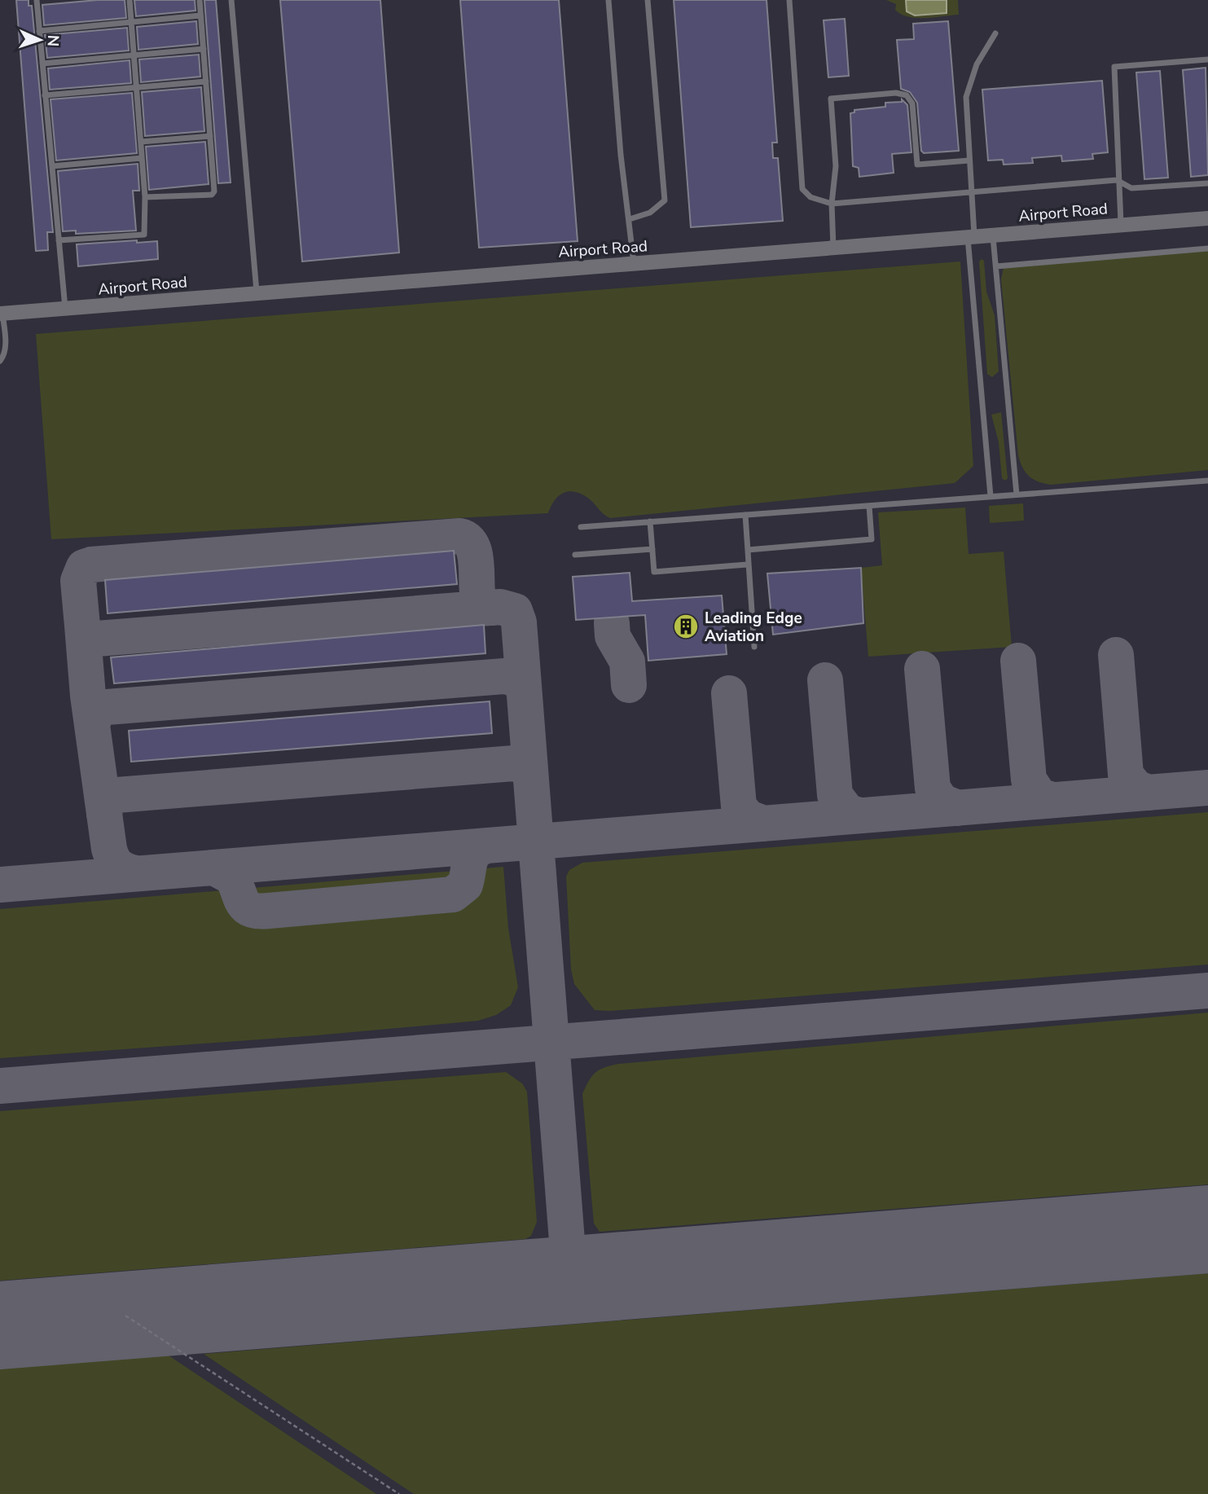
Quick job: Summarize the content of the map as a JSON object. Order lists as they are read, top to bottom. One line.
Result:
{"streets":{"street":["Airport Road"]},"places":{"building":["Leading Edge Aviation"]},"north":"right"}
